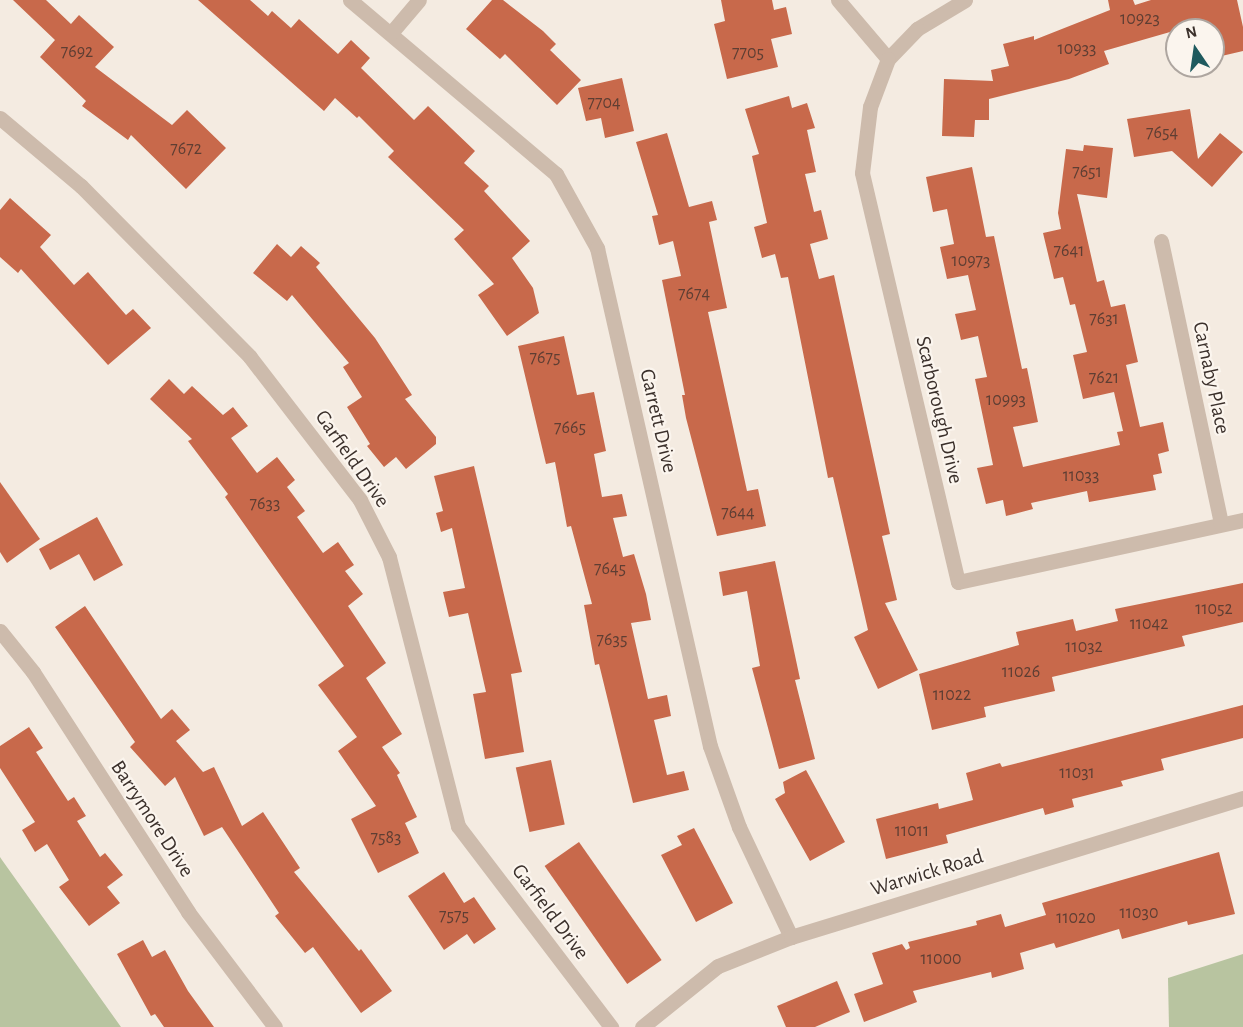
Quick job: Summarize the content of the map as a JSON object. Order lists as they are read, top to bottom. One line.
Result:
{"streets":{"street":["Carnaby Place","Scarborough Drive","Garrett Drive","Garfield Drive","Barrymore Drive","Warwick Road"]},"crossings":[["Carnaby Place","Scarborough Drive"],["Garrett Drive","Warwick Road"]],"house_numbers":["10923","10933","7692","7705","7704","7654","7672","7651","7641","10973","7674","7631","7675","7621","10993","7665","11033","7633","7644","7645","11052","11042","7635","11032","11026","11022","11031","11011","7583","11030","7575","11020","11000"],"north":"top"}
